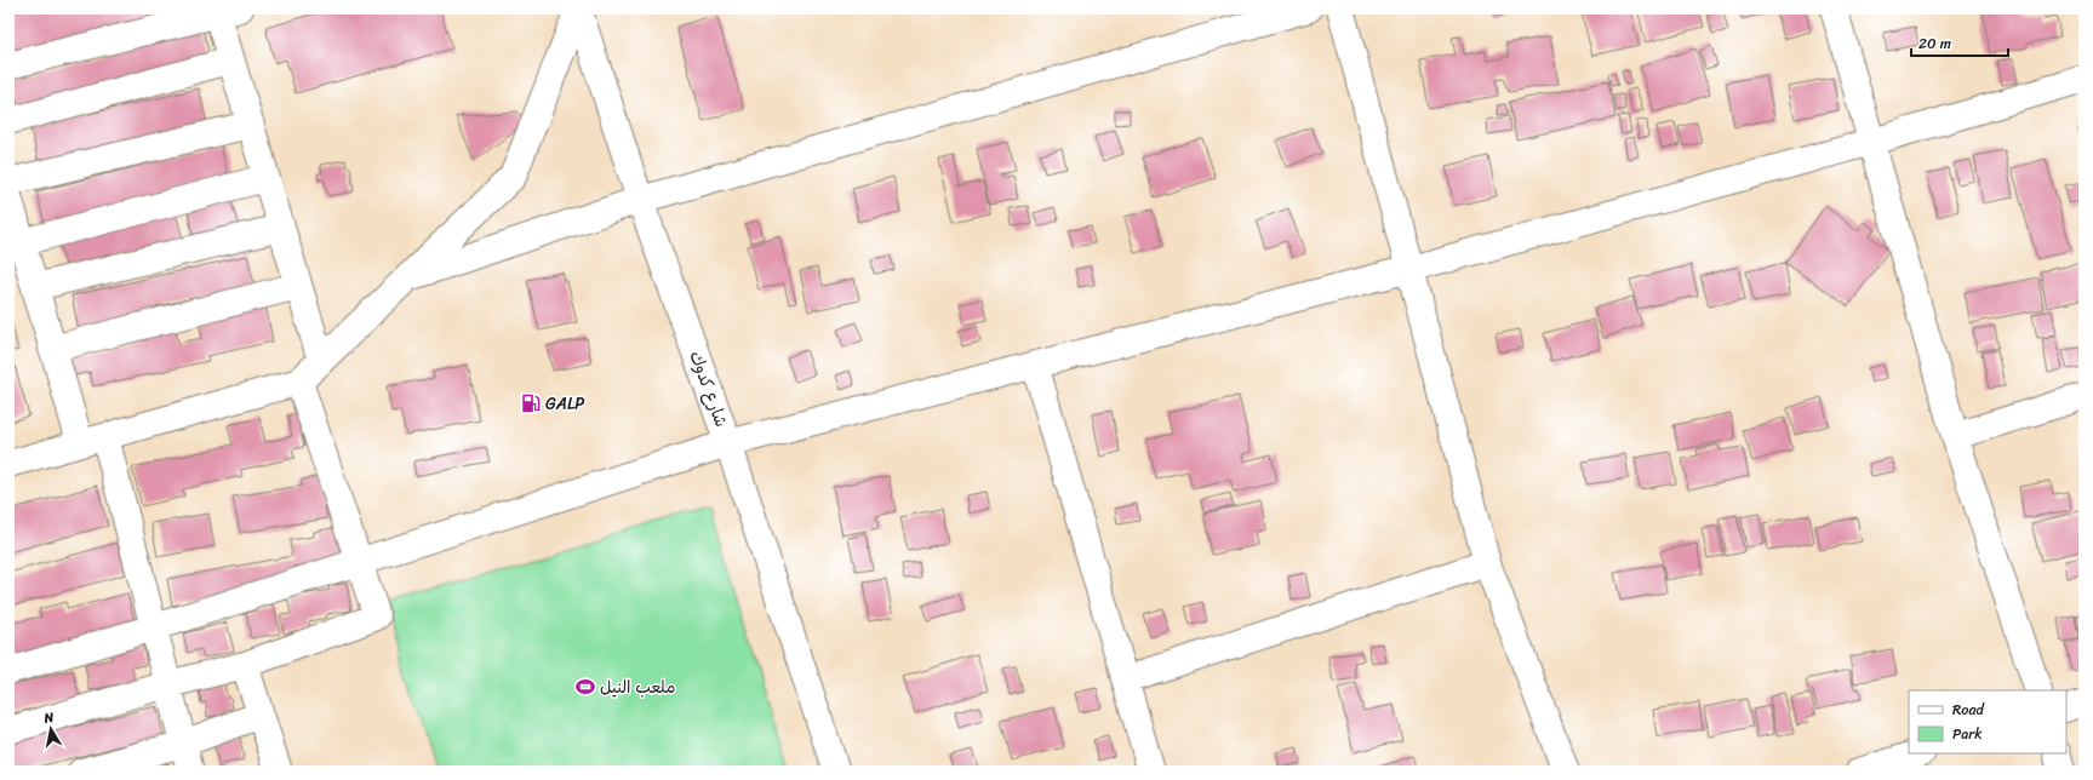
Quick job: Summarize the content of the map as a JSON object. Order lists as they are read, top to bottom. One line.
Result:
{"streets":{"street":["شارع كدوك"]},"places":{"fuel station":["GALP"],"sports":["ملعب النيل"]},"legend":["Road","Park"],"scale_bar":"20 m","north":"top"}
